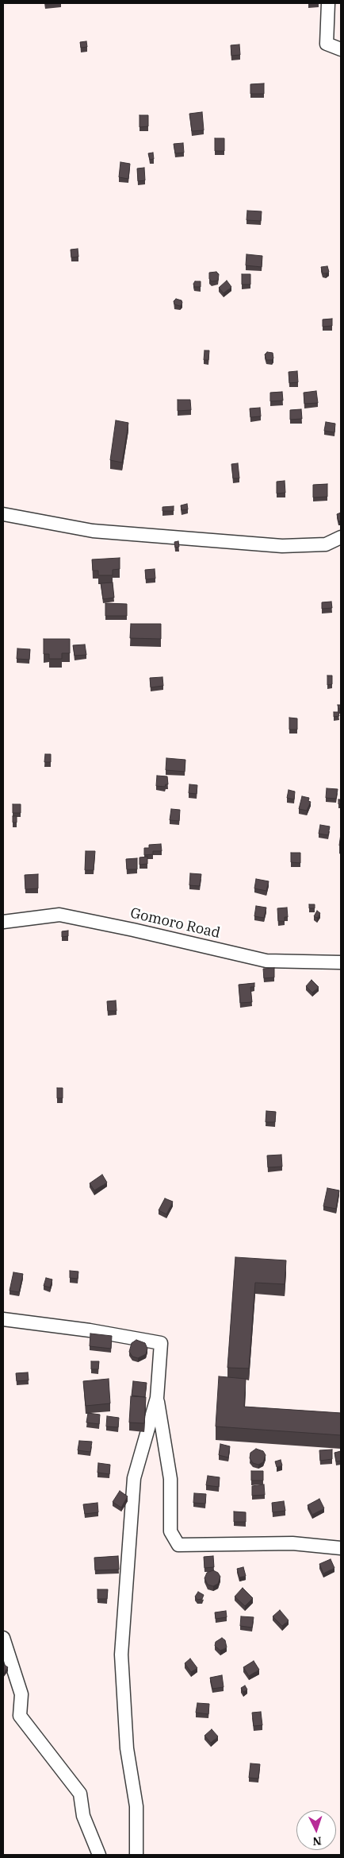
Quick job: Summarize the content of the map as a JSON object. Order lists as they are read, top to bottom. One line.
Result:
{"streets":{"street":["Gomoro Road"]},"north":"bottom"}
